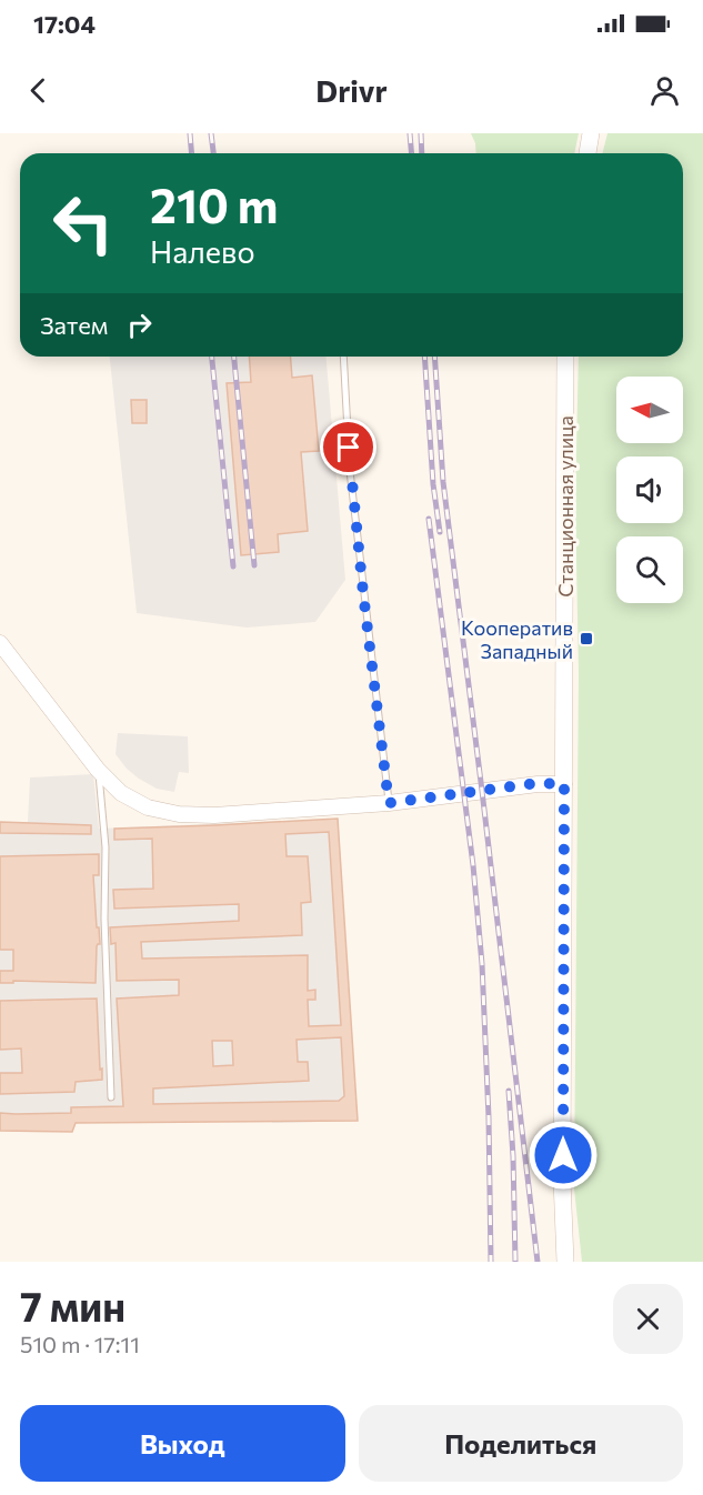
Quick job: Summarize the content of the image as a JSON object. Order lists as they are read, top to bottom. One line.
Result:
{"streets":{"main road":["Станционная улица"]},"places":{"transit":["Кооператив Западный"]},"north":"left","page":{"status":"17:04","header":"Drivr","turn":["210 m","Налево"],"then":"Затем","heading":["7 мин","510 m · 17:11"],"buttons":["Выход","Поделиться"]}}
